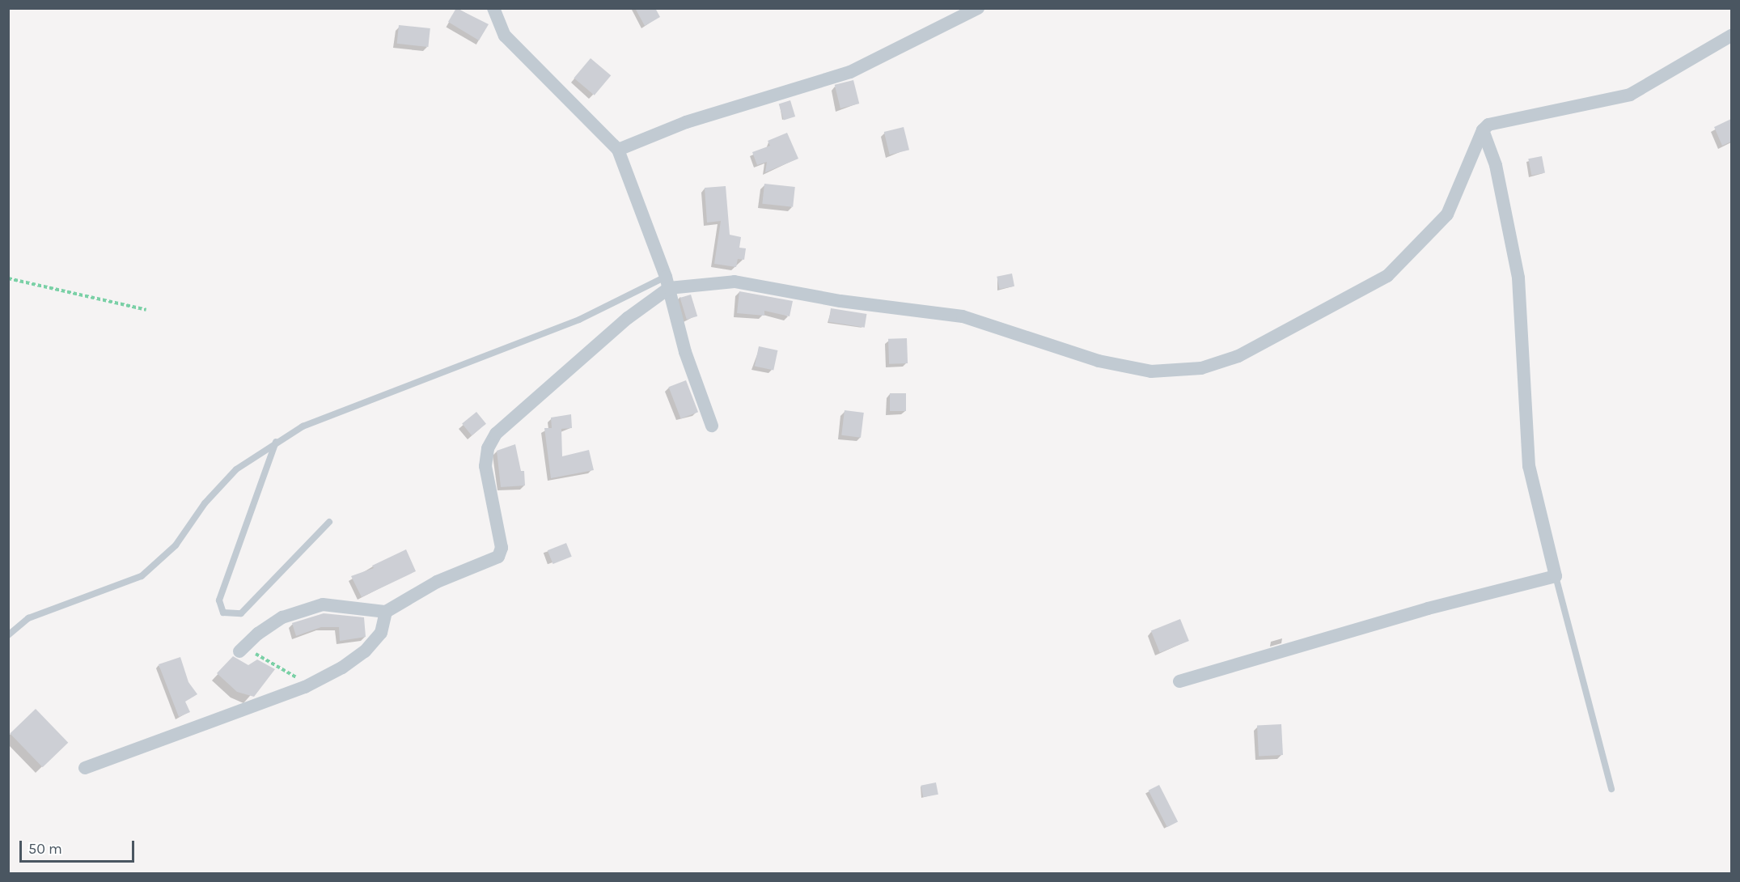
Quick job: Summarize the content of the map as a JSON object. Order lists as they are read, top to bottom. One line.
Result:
{"scale_bar":"50 m"}
